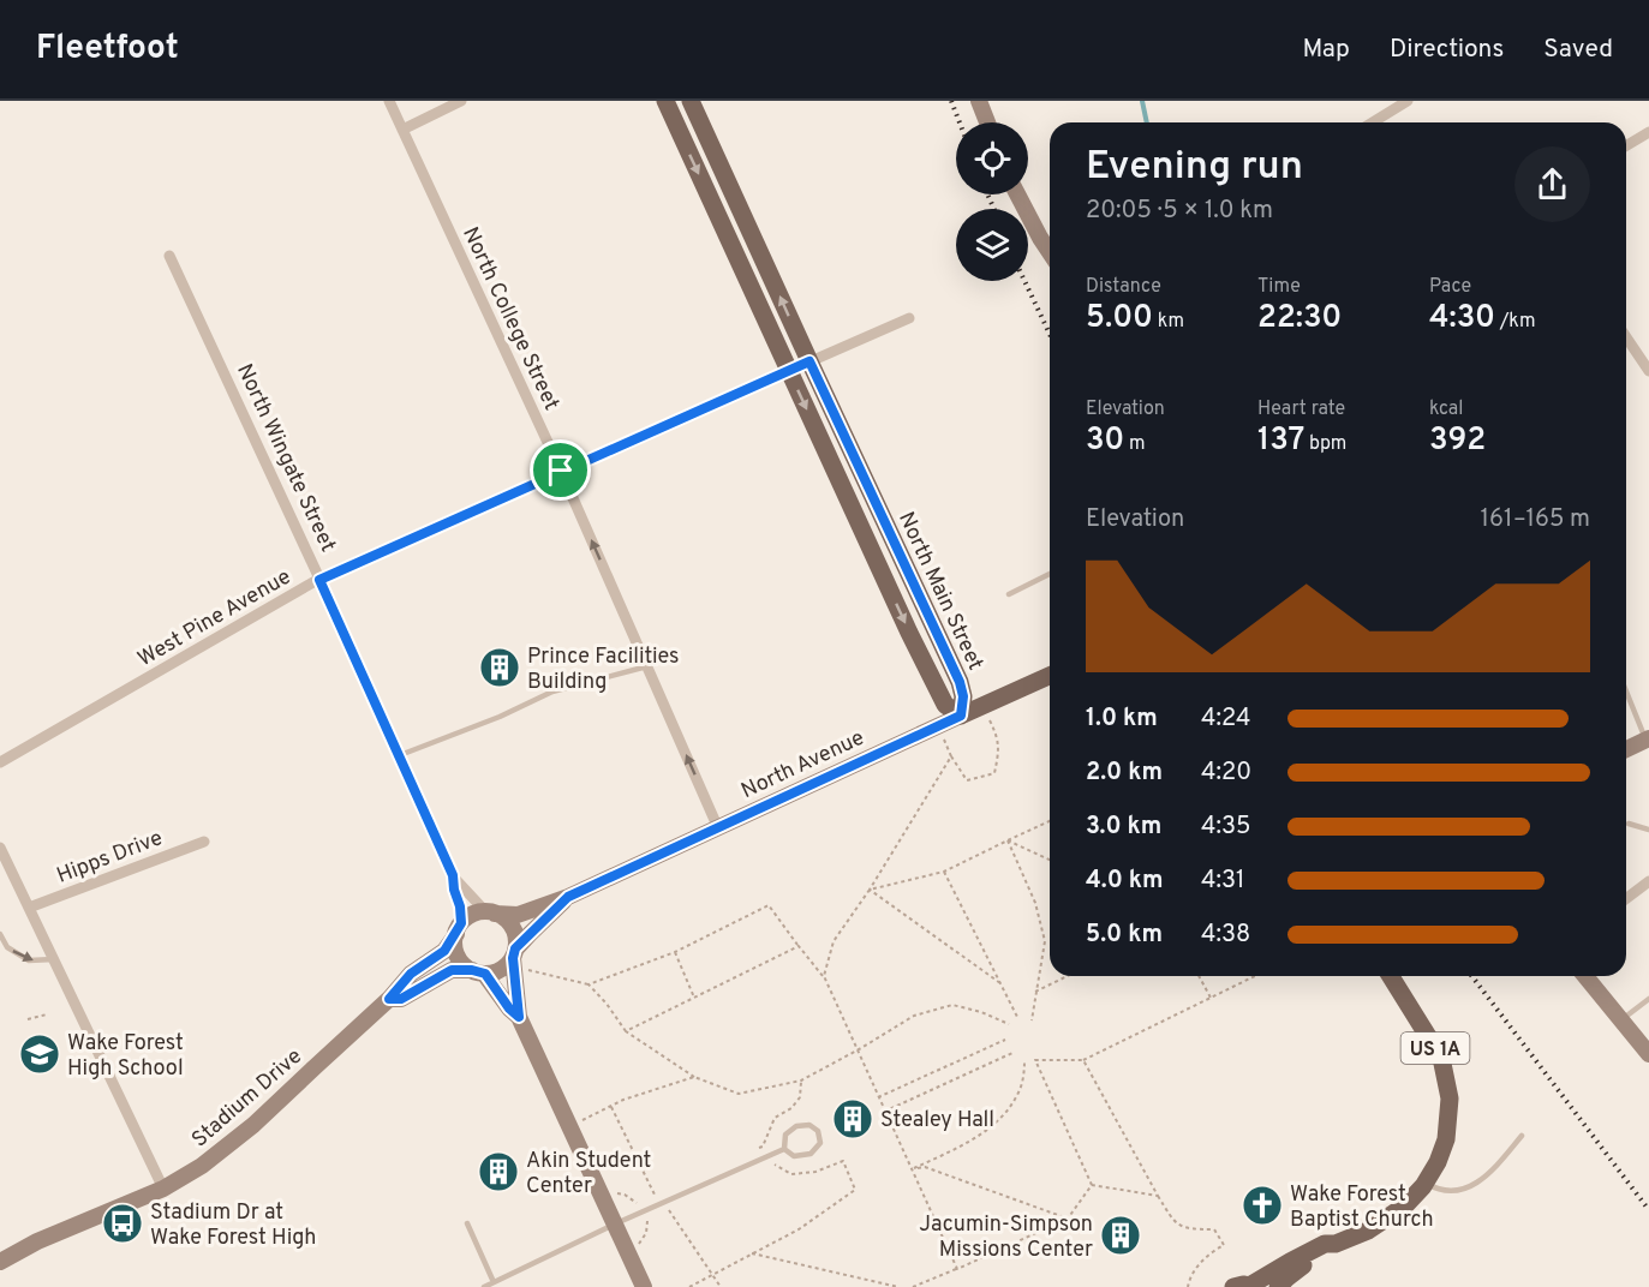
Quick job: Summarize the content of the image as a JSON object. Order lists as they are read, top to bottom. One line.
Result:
{"streets":{"main road":["North Main Street","North Avenue","US 1A"],"street":["North College Street","North Wingate Street","West Pine Avenue","Hipps Drive","Stadium Drive"]},"crossings":[["North College Street","West Pine Avenue"],["North College Street","North Avenue"],["North Wingate Street","West Pine Avenue"],["North Wingate Street","North Avenue"],["North Wingate Street","Stadium Drive"],["North Main Street","West Pine Avenue"],["North Main Street","North Avenue"],["North Avenue","Stadium Drive"]],"one_way":["North College Street"],"places":{"building":["Prince Facilities Building","Stealey Hall","Akin Student Center","Jacumin-Simpson Missions Center"],"school or university":["Wake Forest High School"],"church":["Wake Forest Baptist Church"],"bus stop":["Stadium Dr at Wake Forest High"]},"page":{"header":"Fleetfoot","nav":["Map","Directions","Saved"],"heading":["Evening run","20:05 · 5 × 1.0 km"],"stats":[["Distance","5.00 km"],["Time","22:30"],["Pace","4:30 /km"],["Elevation","30 m"],["Heart rate","137 bpm"],["kcal","392"]],"chart":["Elevation","161–165 m"],"list":[{"name":"1.0 km","note":"4:24"},{"name":"2.0 km","note":"4:20"},{"name":"3.0 km","note":"4:35"},{"name":"4.0 km","note":"4:31"},{"name":"5.0 km","note":"4:38"}]}}
